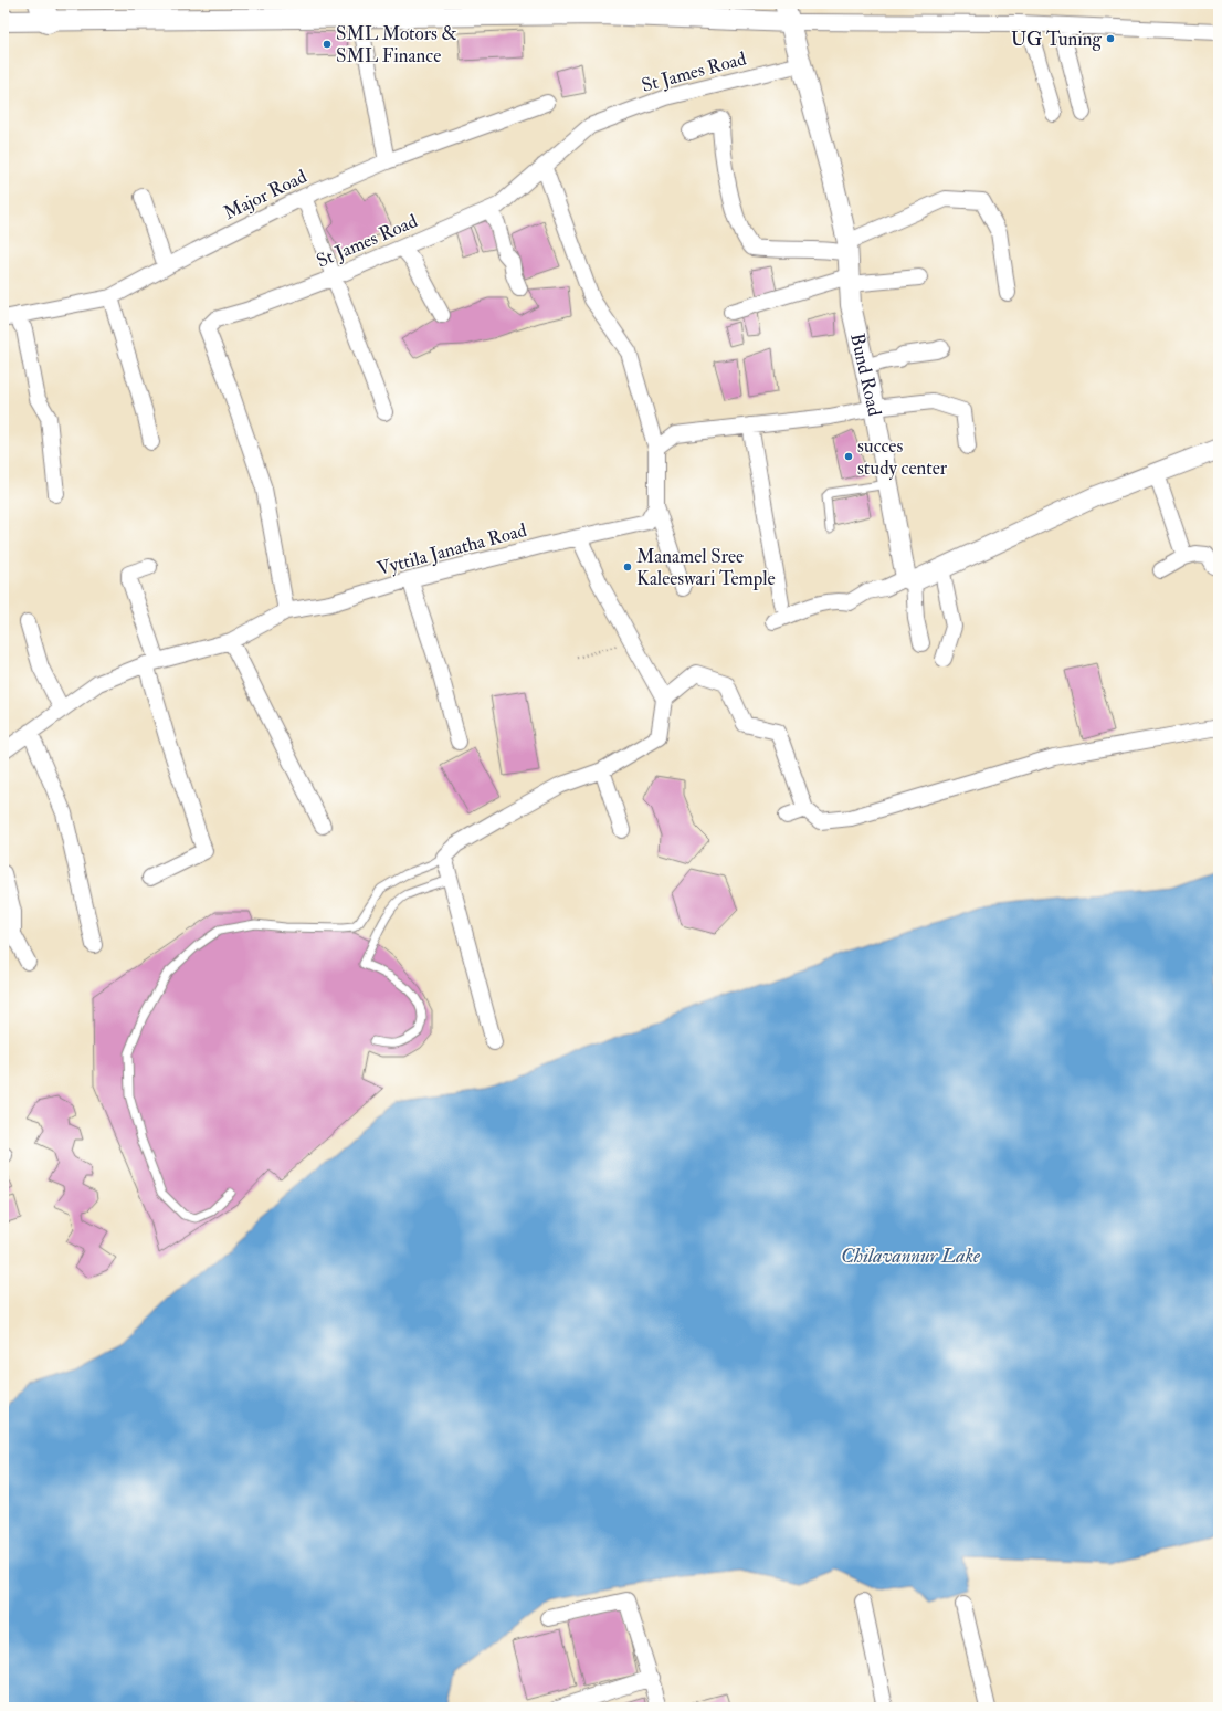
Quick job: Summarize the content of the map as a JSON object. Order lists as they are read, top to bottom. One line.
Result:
{"streets":{"street":["St James Road","Major Road","Bund Road","Vyttila Janatha Road"]},"crossings":[["St James Road","Bund Road"],["St James Road","Vyttila Janatha Road"]],"water":["Chilavannur Lake"],"places":["UG Tuning","SML Motors & SML Finance","succes study center","Manamel Sree Kaleeswari Temple"]}
